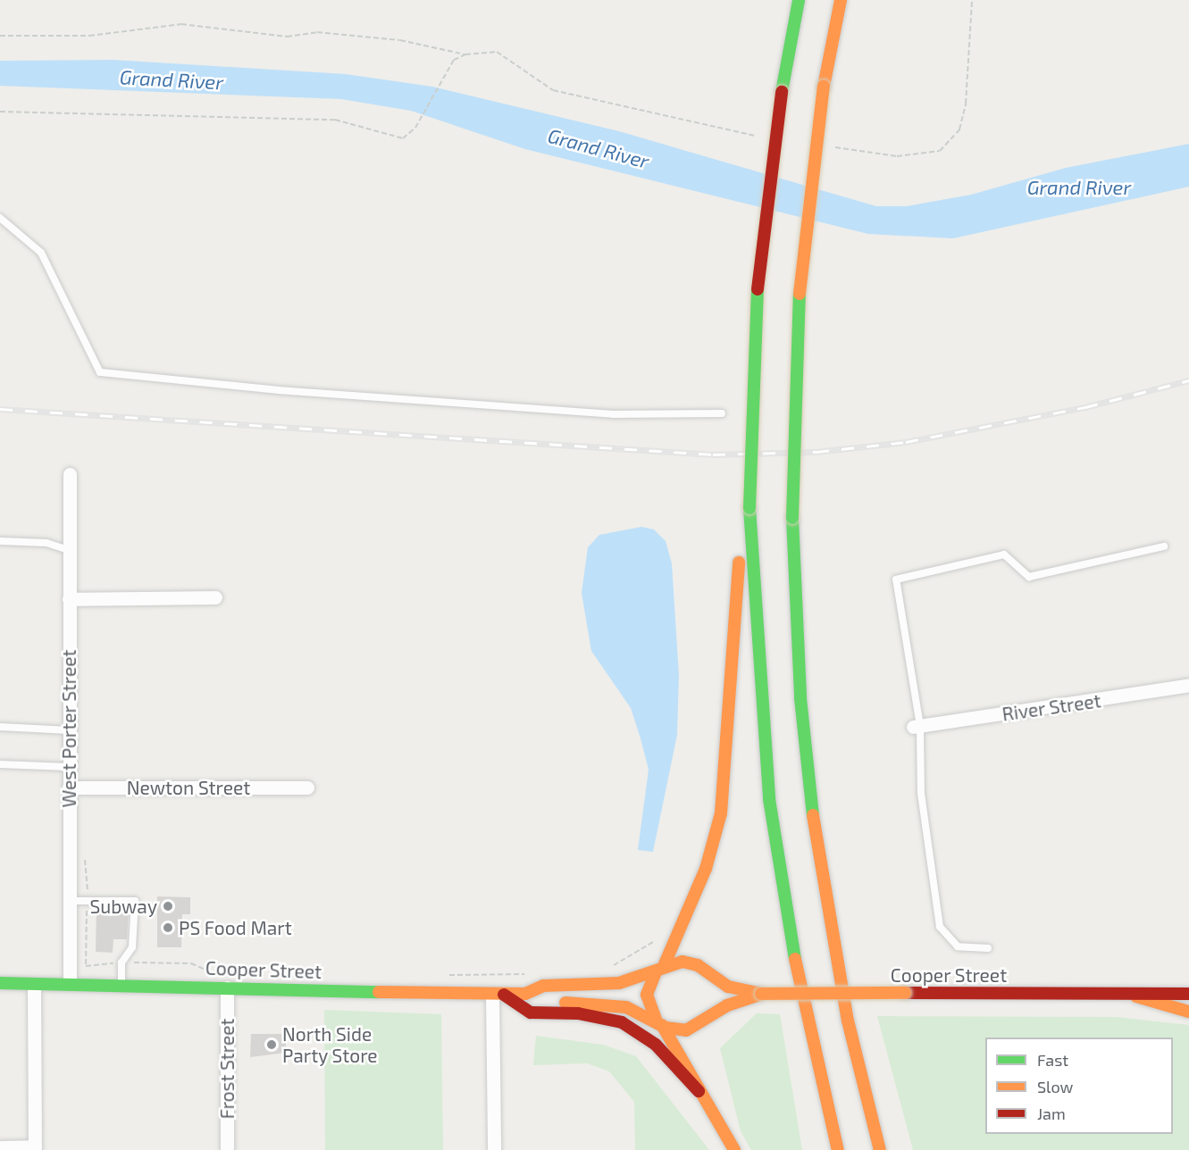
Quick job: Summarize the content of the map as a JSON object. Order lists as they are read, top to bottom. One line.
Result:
{"streets":{"main road":["Cooper Street"],"street":["River Street","West Porter Street","Newton Street","Frost Street"]},"crossings":[["West Porter Street","Newton Street"],["West Porter Street","Cooper Street"],["Cooper Street","Frost Street"]],"water":["Grand River"],"places":["Subway","PS Food Mart","North Side Party Store"],"legend":["Fast","Slow","Jam"]}
